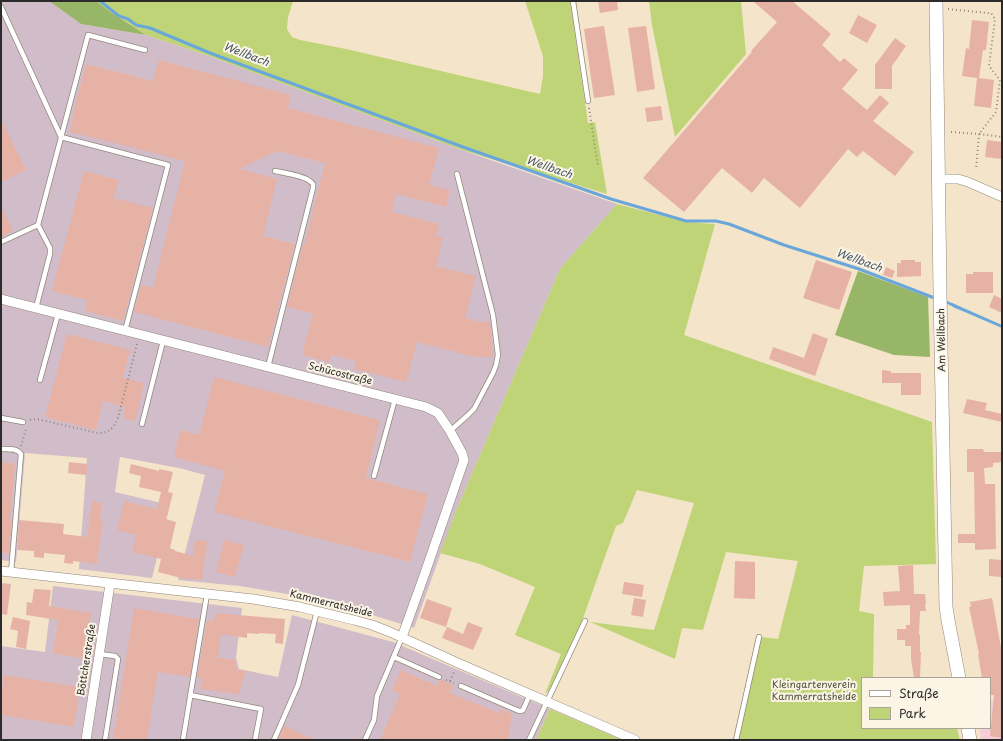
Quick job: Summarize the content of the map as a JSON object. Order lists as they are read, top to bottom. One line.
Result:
{"streets":{"main road":["Am Wellbach"],"street":["Schücostraße","Kammerratsheide","Böttcherstraße"]},"crossings":[["Schücostraße","Kammerratsheide"],["Kammerratsheide","Böttcherstraße"]],"water":["Wellbach"],"parks":["Kleingartenverein Kammerratsheide"],"legend":["Straße","Park"]}
